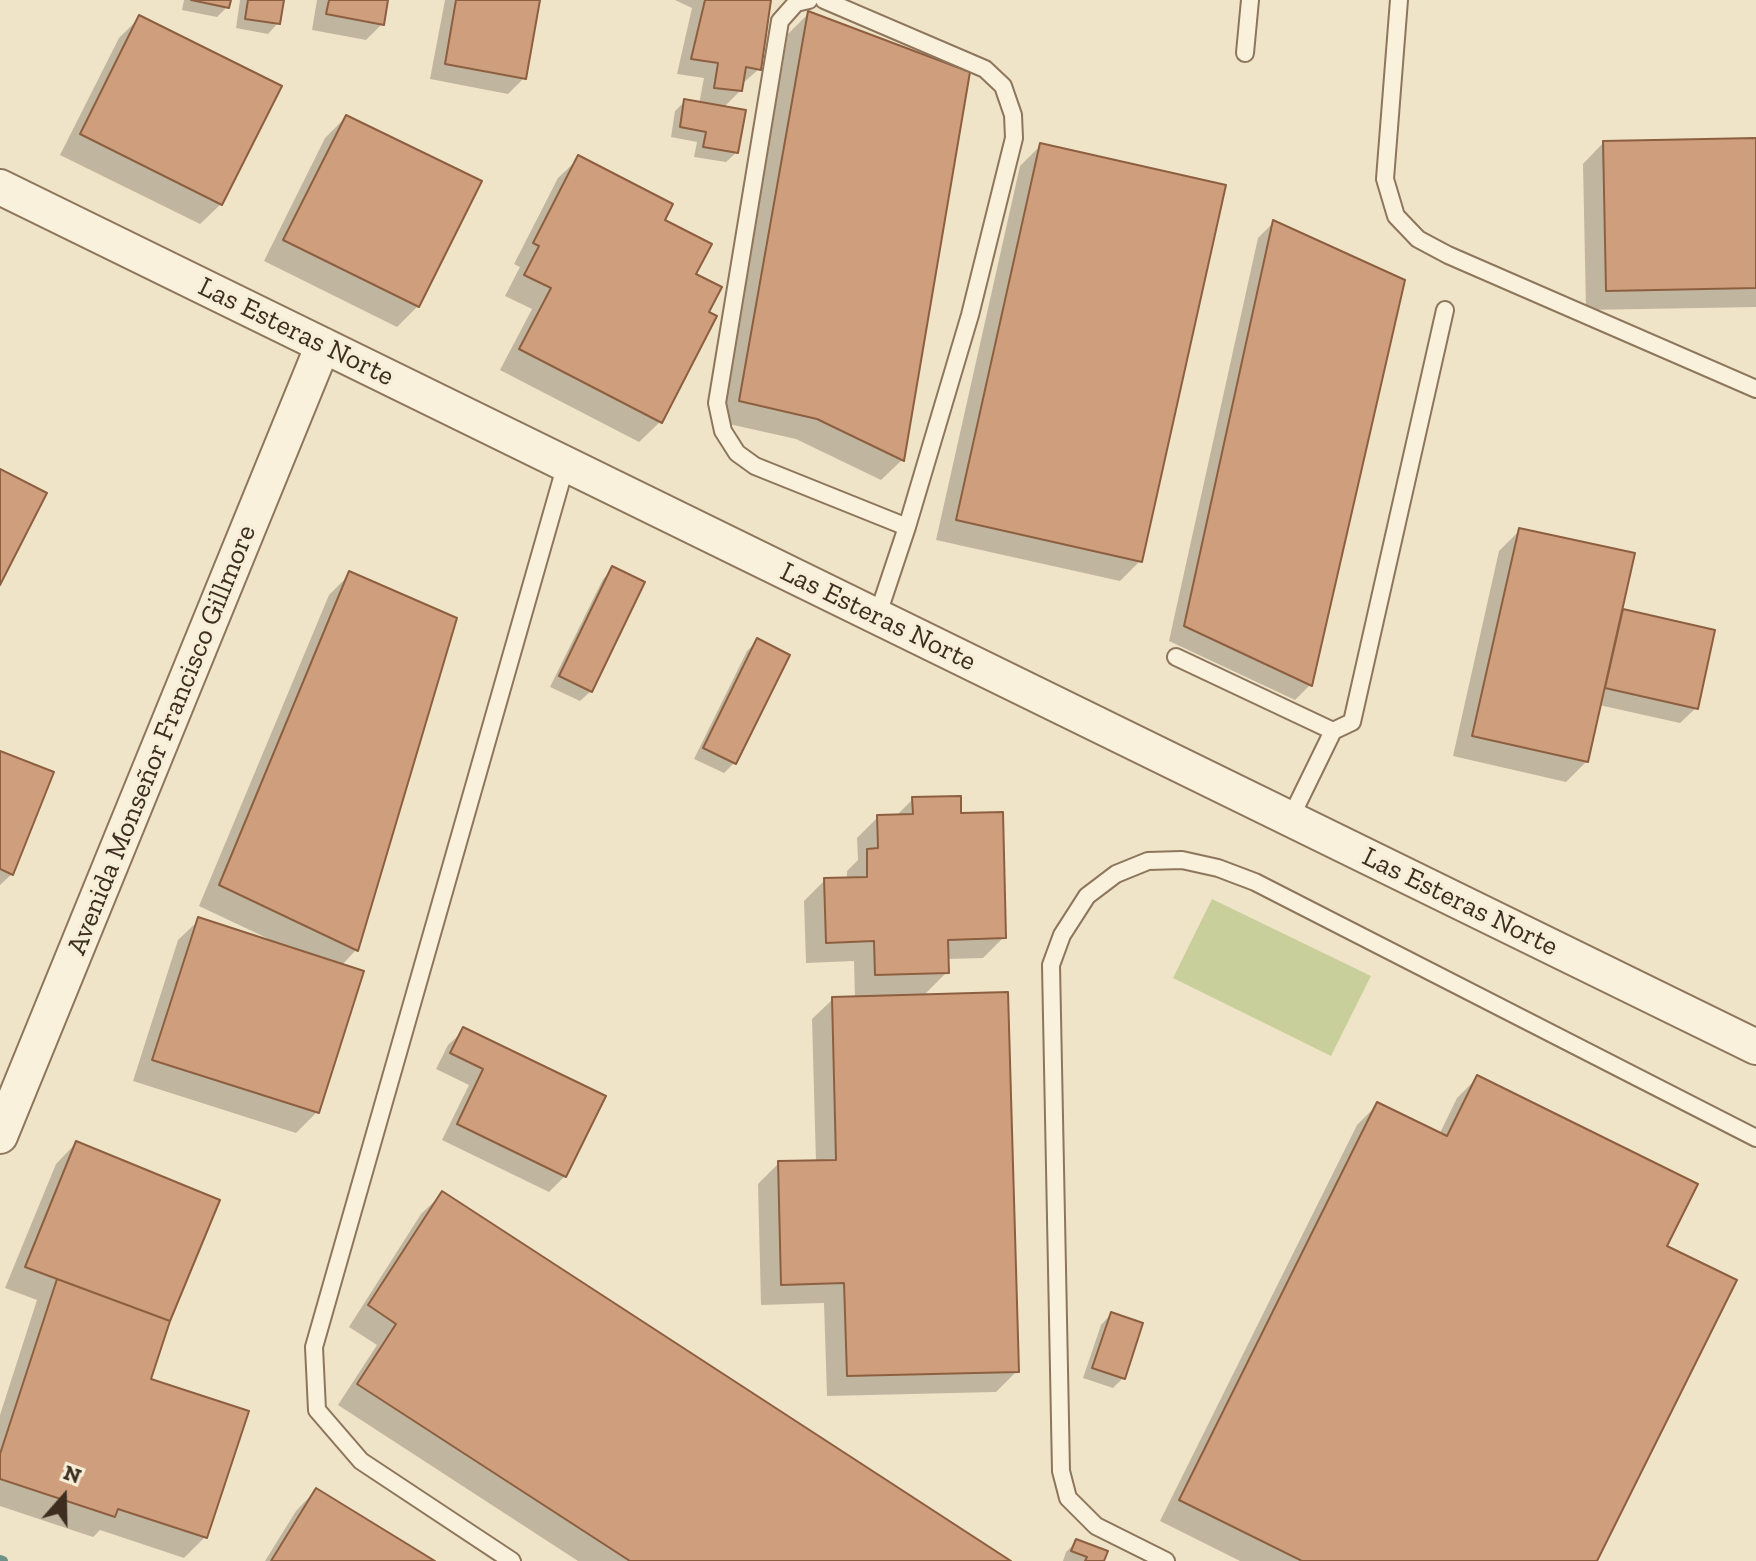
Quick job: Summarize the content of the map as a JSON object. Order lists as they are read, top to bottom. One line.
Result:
{"streets":{"street":["Las Esteras Norte","Avenida Monseñor Francisco Gillmore"]},"crossings":[["Las Esteras Norte","Avenida Monseñor Francisco Gillmore"]],"north":"top"}
